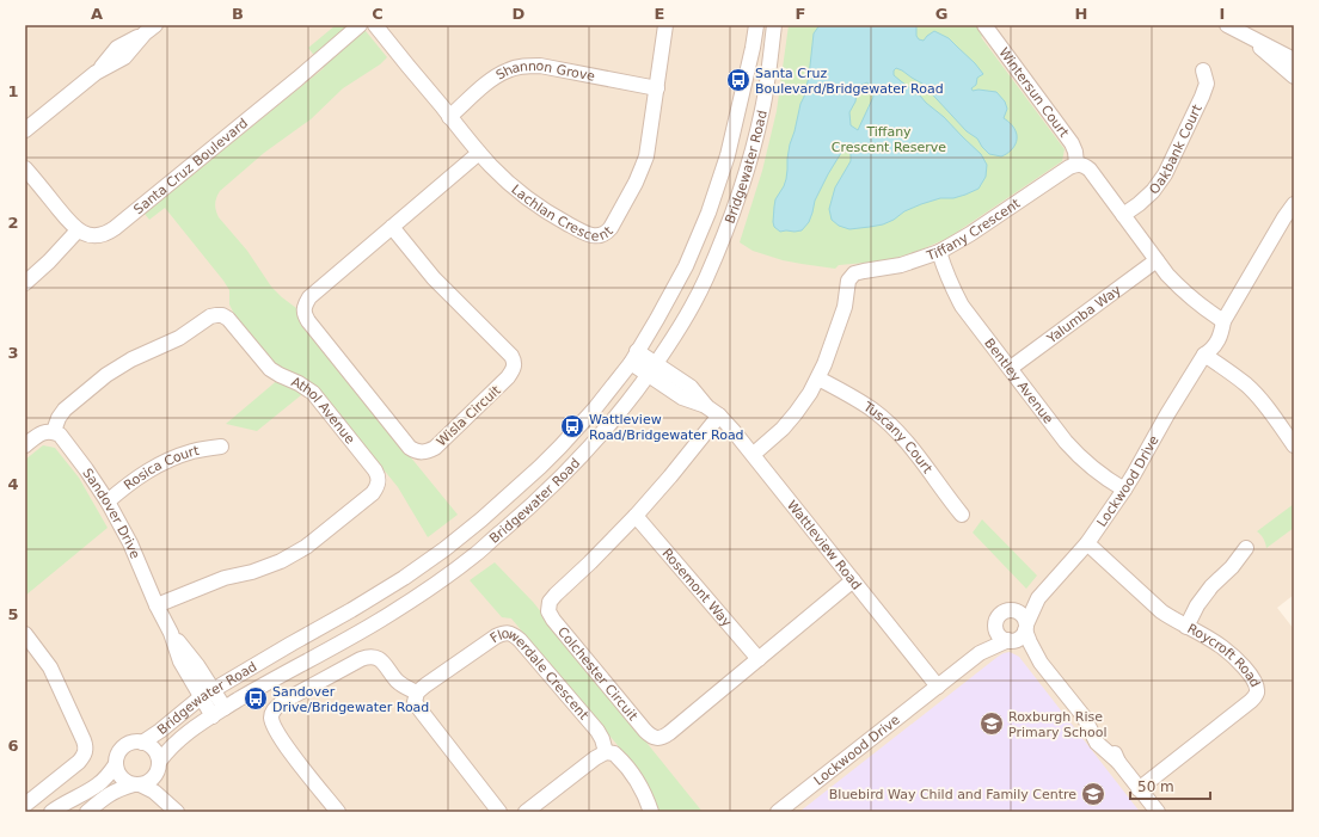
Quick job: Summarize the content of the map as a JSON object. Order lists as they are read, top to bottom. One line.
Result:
{"streets":{"street":["Shannon Grove","Wintersun Court","Oakbank Court","Santa Cruz Boulevard","Bridgewater Road","Lachlan Crescent","Tiffany Crescent","Yalumba Way","Bentley Avenue","Athol Avenue","Wisla Circuit","Tuscany Court","Rosica Court","Lockwood Drive","Sandover Drive","Wattleview Road","Rosemont Way","Roycroft Road","Colchester Circuit","Flowerdale Crescent"]},"crossings":[["Shannon Grove","Lachlan Crescent"],["Wintersun Court","Tiffany Crescent"],["Bridgewater Road","Sandover Drive"],["Bridgewater Road","Wattleview Road"],["Lachlan Crescent","Wisla Circuit"],["Tiffany Crescent","Bentley Avenue"],["Tiffany Crescent","Tuscany Court"],["Tiffany Crescent","Wattleview Road"],["Yalumba Way","Bentley Avenue"],["Bentley Avenue","Lockwood Drive"],["Athol Avenue","Sandover Drive"],["Rosica Court","Sandover Drive"],["Lockwood Drive","Wattleview Road"],["Lockwood Drive","Roycroft Road"],["Wattleview Road","Colchester Circuit"],["Rosemont Way","Colchester Circuit"]],"parks":["Tiffany Crescent Reserve"],"places":{"bus stop":["Santa Cruz Boulevard/Bridgewater Road","Wattleview Road/Bridgewater Road","Sandover Drive/Bridgewater Road"],"school or university":["Roxburgh Rise Primary School","Bluebird Way Child and Family Centre"]},"scale_bar":"50 m","grid":{"columns":["A","B","C","D","E","F","G","H","I"],"rows":["1","2","3","4","5","6"]}}
